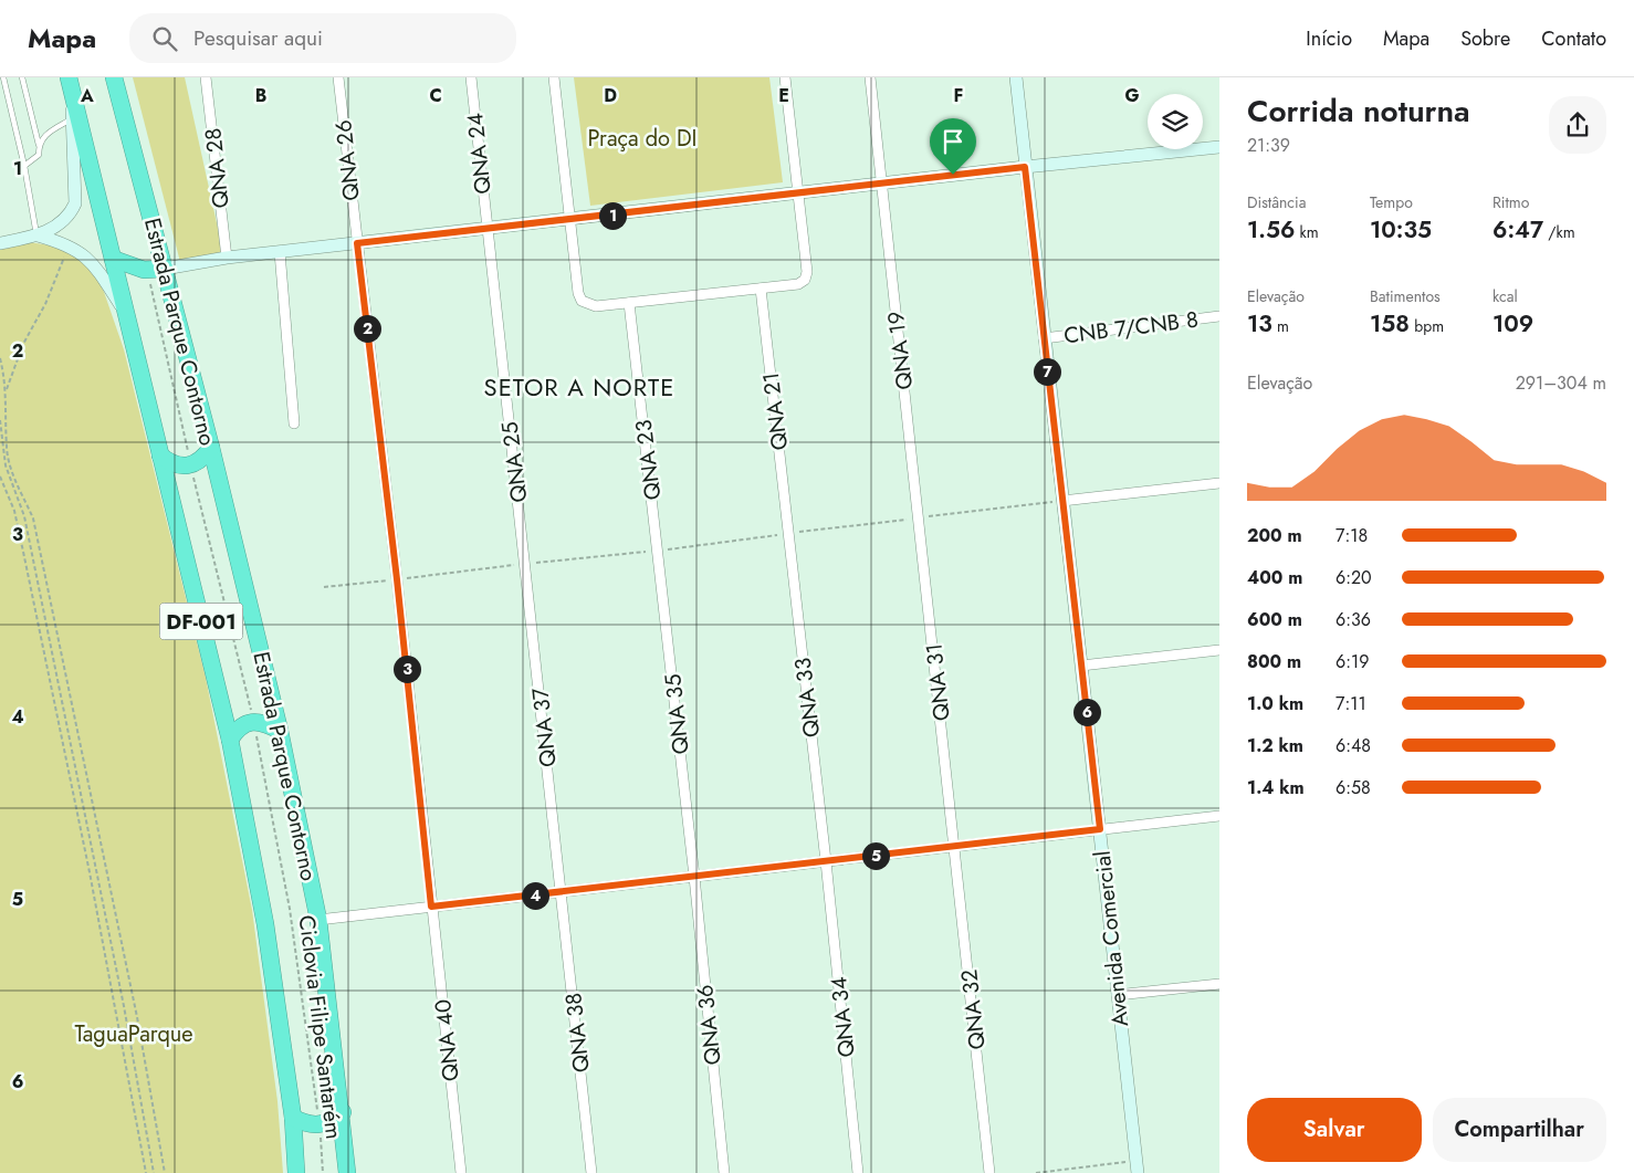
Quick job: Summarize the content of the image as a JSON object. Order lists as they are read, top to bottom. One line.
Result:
{"streets":{"highway":["Estrada Parque Contorno","DF-001"],"street":["QNA 24","QNA 26","QNA 28","CNB 7/CNB 8","QNA 19","QNA 21","QNA 23","QNA 25","QNA 31","QNA 33","QNA 35","QNA 37","Avenida Comercial","QNA 32","QNA 34","QNA 36","QNA 38","QNA 40"],"path":["Ciclovia Filipe Santarém"]},"crossings":[["QNA 24","QNA 25"],["QNA 26","QNA 40"],["CNB 7/CNB 8","Avenida Comercial"],["QNA 19","QNA 31"],["QNA 21","QNA 33"],["QNA 23","QNA 35"],["QNA 25","QNA 37"],["QNA 31","QNA 32"],["QNA 33","QNA 34"],["QNA 35","QNA 36"],["QNA 37","QNA 38"]],"districts":["SETOR A NORTE"],"parks":["Praça do DI","TaguaParque"],"page":{"header":"Mapa","search":"Pesquisar aqui","nav":["Início","Mapa","Sobre","Contato"],"heading":["Corrida noturna","21:39"],"stats":[["Distância","1.56 km"],["Tempo","10:35"],["Ritmo","6:47 /km"],["Elevação","13 m"],["Batimentos","158 bpm"],["kcal","109"]],"pins":["1","2","7","3","6","5","4"],"chart":["Elevação","291–304 m"],"list":[{"name":"200 m","note":"7:18"},{"name":"400 m","note":"6:20"},{"name":"600 m","note":"6:36"},{"name":"800 m","note":"6:19"},{"name":"1.0 km","note":"7:11"},{"name":"1.2 km","note":"6:48"},{"name":"1.4 km","note":"6:58"}],"buttons":["Salvar","Compartilhar"]},"grid":{"columns":["A","B","C","D","E","F","G"],"rows":["1","2","3","4","5","6"]}}
